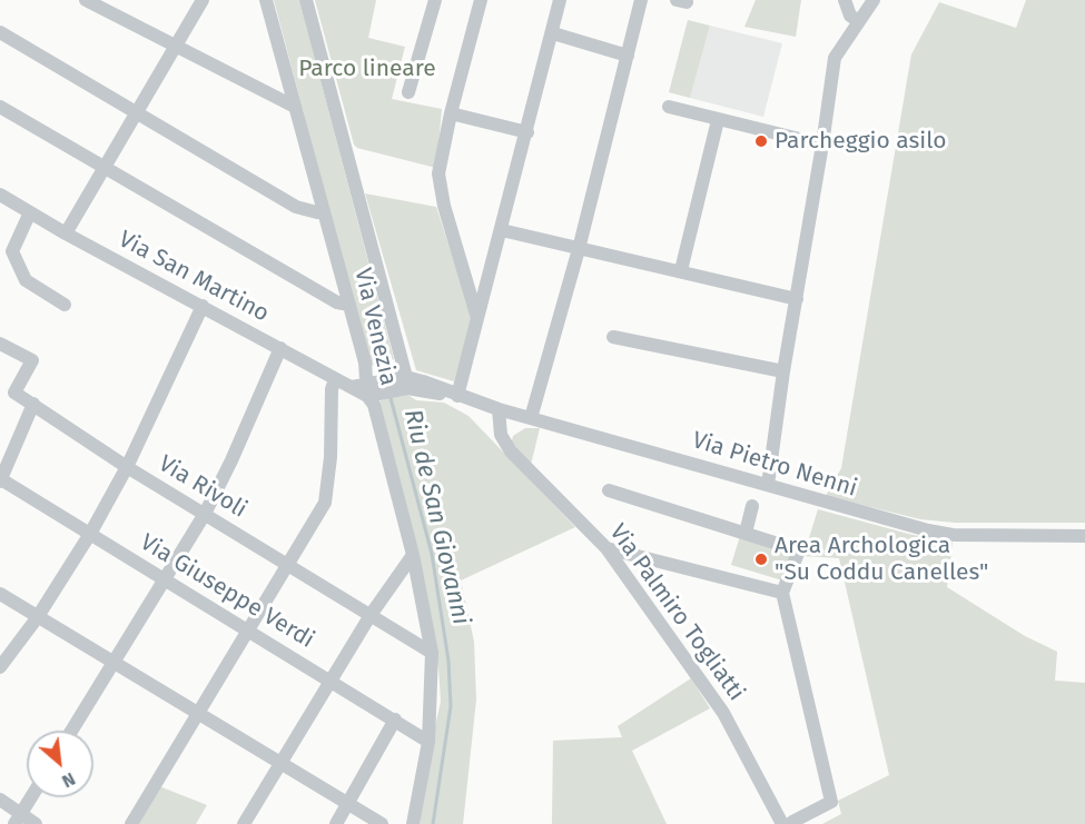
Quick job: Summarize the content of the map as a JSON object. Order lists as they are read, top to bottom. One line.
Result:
{"streets":{"street":["Via San Martino","Via Venezia","Via Pietro Nenni","Via Rivoli","Via Giuseppe Verdi","Via Palmiro Togliatti"]},"crossings":[["Via San Martino","Via Venezia"],["Via Venezia","Via Rivoli"],["Via Venezia","Via Giuseppe Verdi"],["Via Pietro Nenni","Via Palmiro Togliatti"]],"water":["Riu de San Giovanni"],"parks":["Parco lineare"],"places":["Parcheggio asilo","Area Archologica \"Su Coddu Canelles\""],"north":"bottom right"}
